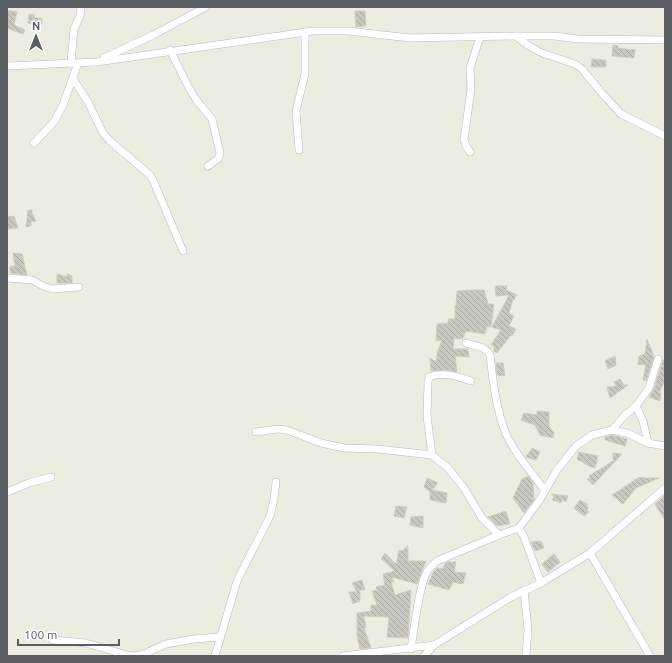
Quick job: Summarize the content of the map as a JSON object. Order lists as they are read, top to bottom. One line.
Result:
{"scale_bar":"100 m","north":"top"}
